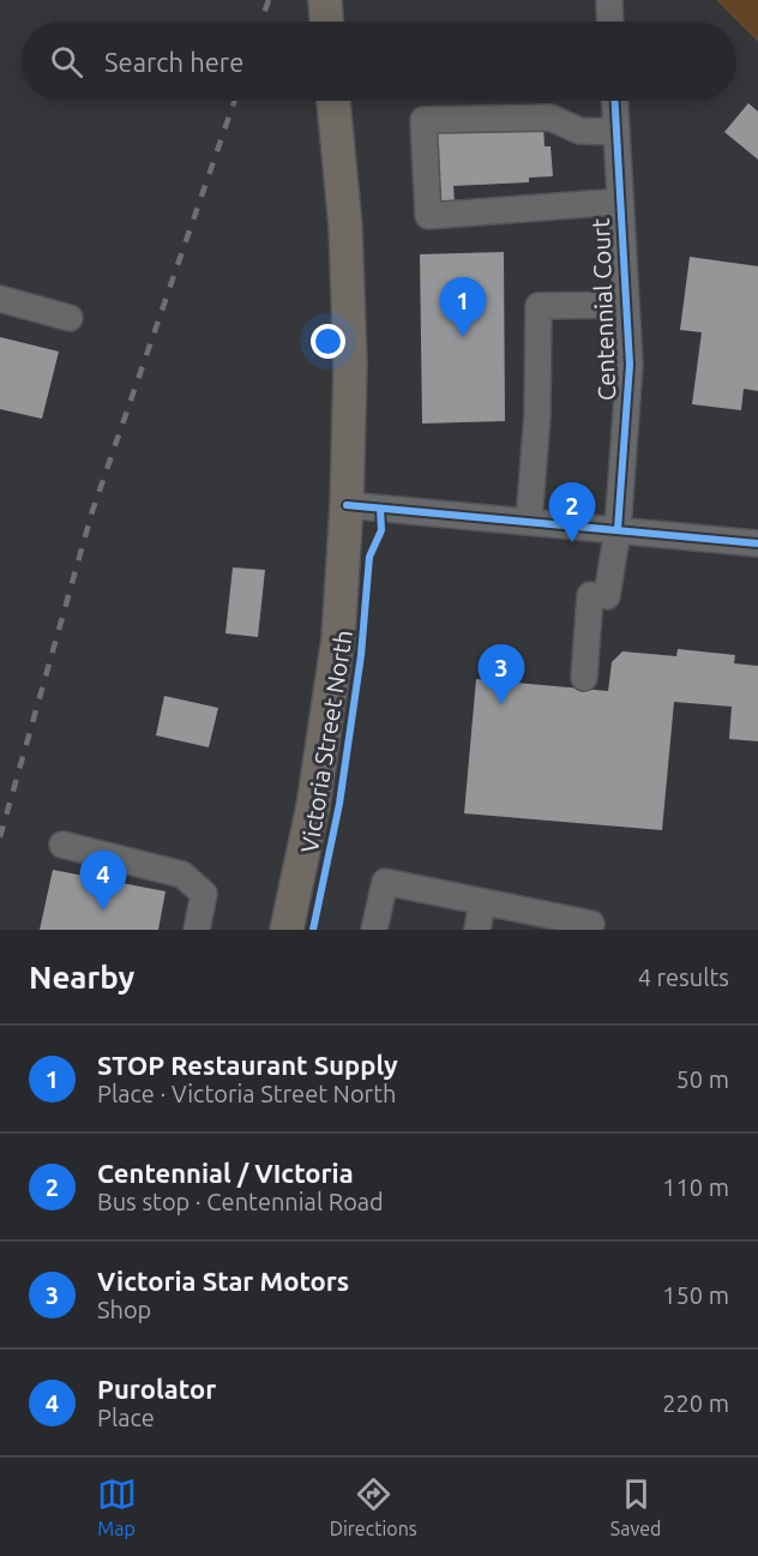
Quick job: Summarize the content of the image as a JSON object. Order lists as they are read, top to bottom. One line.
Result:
{"streets":{"main road":["Victoria Street North"],"street":["Centennial Court"]},"page":{"search":"Search here","pins":["1","2","3","4"],"heading":["Nearby","4 results"],"list":[{"mark":"1","name":"STOP Restaurant Supply","note":"Place · Victoria Street North","value":"50 m"},{"mark":"2","name":"Centennial / VIctoria","note":"Bus stop · Centennial Road","value":"110 m"},{"mark":"3","name":"Victoria Star Motors","note":"Shop","value":"150 m"},{"mark":"4","name":"Purolator","note":"Place","value":"220 m"}],"nav":["Map","Directions","Saved"]}}
